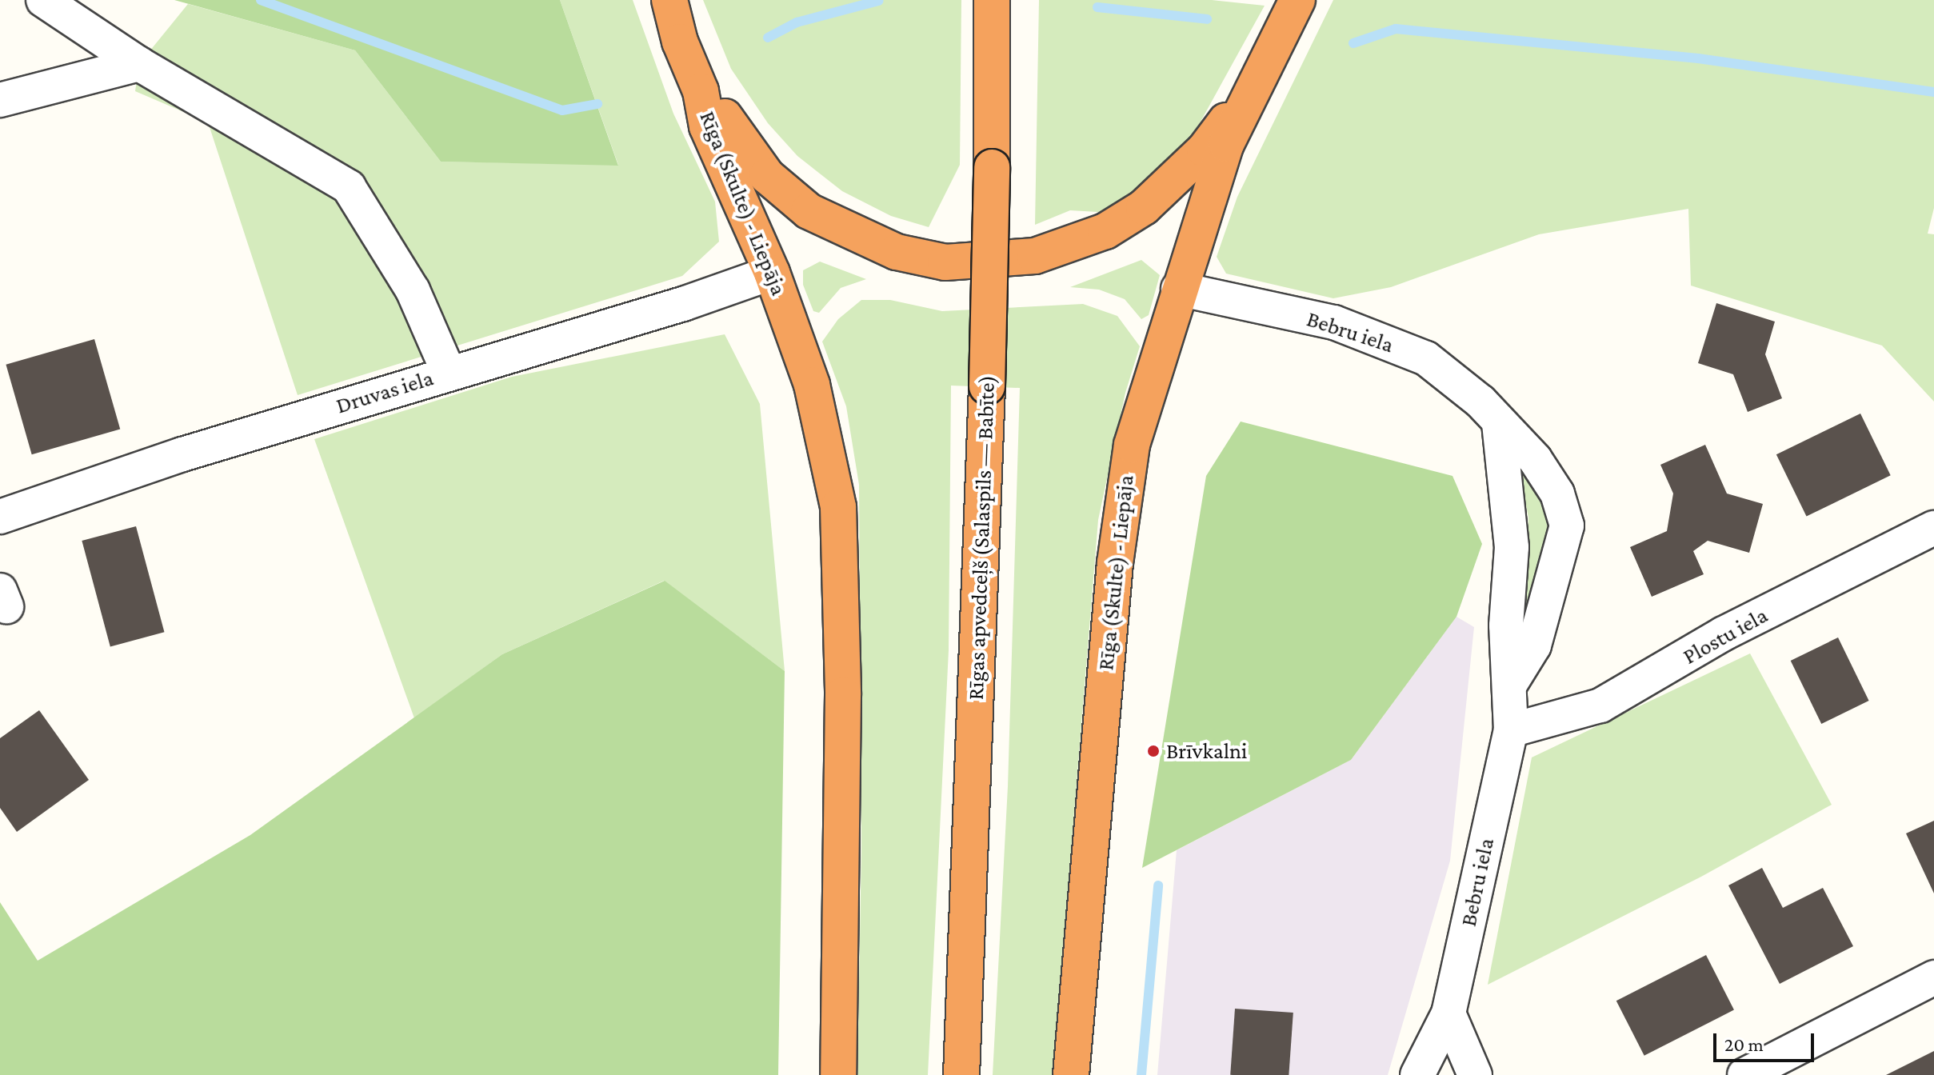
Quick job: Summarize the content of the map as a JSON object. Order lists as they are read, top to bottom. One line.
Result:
{"streets":{"highway":["Rīga (Skulte) - Liepāja","Rīgas apvedceļš (Salaspils — Babīte)"],"street":["Bebru iela","Druvas iela","Plostu iela"]},"crossings":[["Rīga (Skulte) - Liepāja","Bebru iela"],["Rīga (Skulte) - Liepāja","Druvas iela"],["Bebru iela","Plostu iela"]],"places":["Brīvkalni"],"scale_bar":"20 m"}
